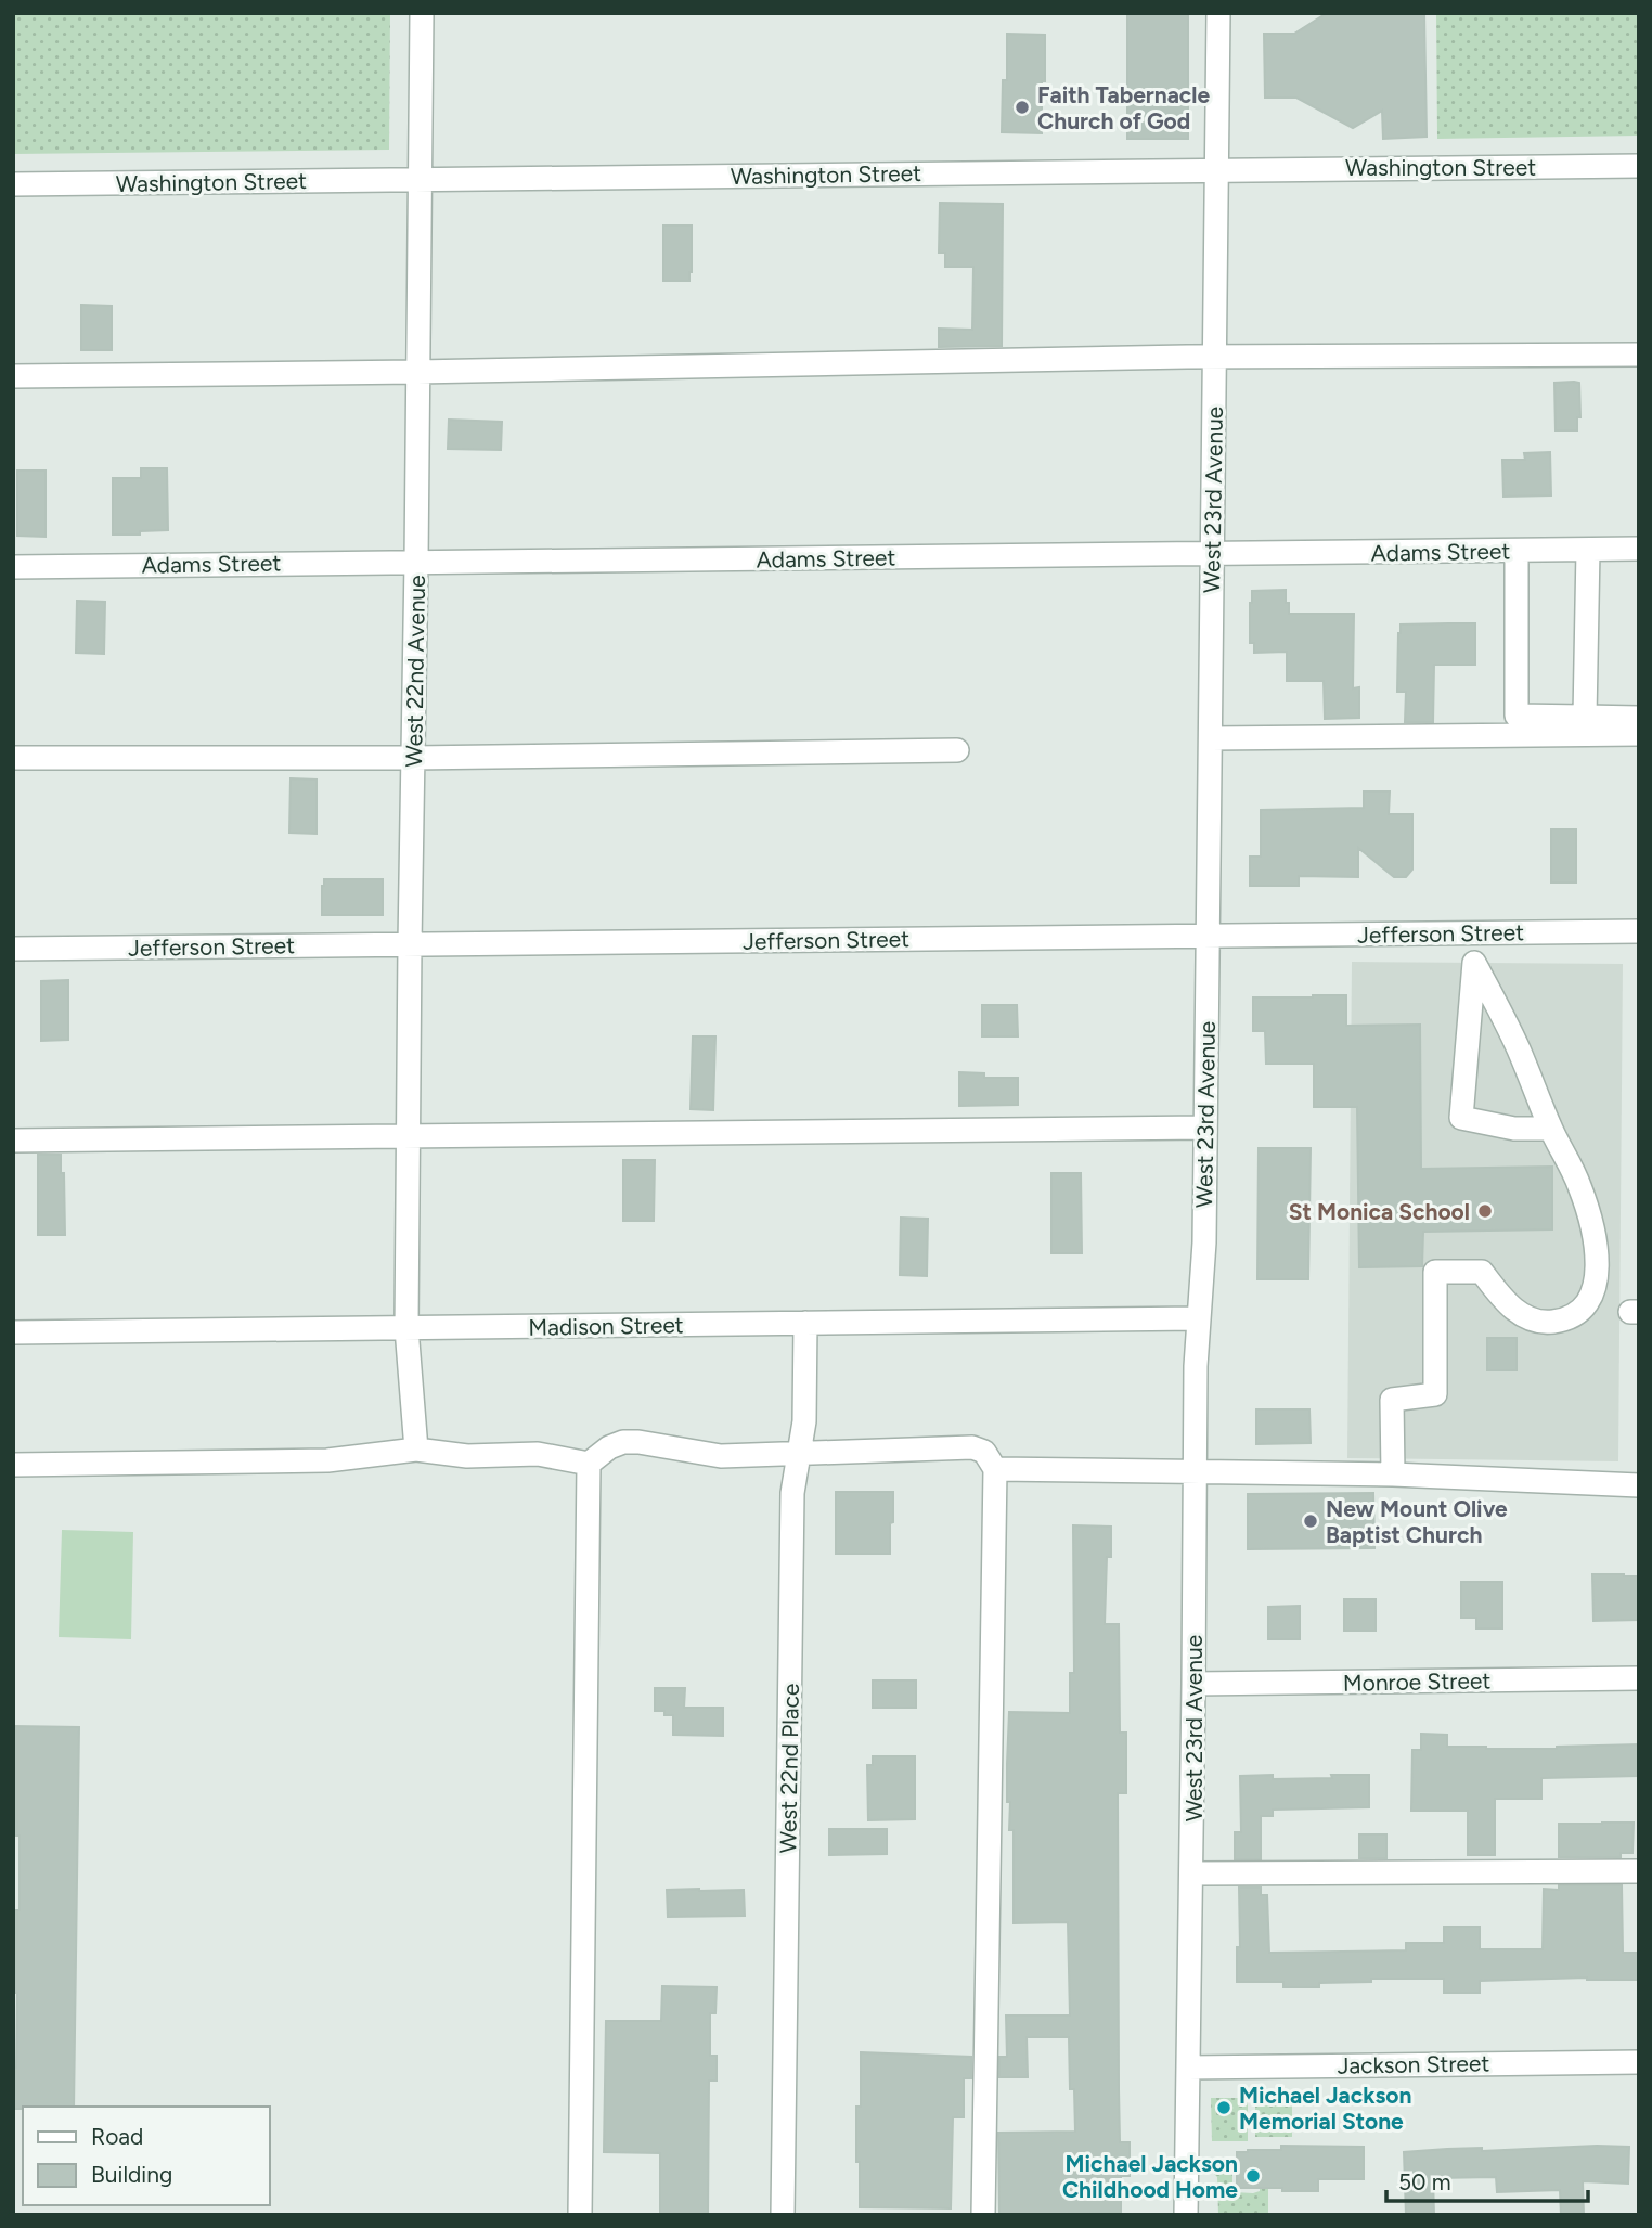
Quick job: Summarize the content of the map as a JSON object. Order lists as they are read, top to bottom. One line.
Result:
{"streets":{"street":["Washington Street","West 23rd Avenue","Adams Street","West 22nd Avenue","Jefferson Street","Madison Street","Monroe Street","West 22nd Place","Jackson Street"]},"crossings":[["Washington Street","West 23rd Avenue"],["Washington Street","West 22nd Avenue"],["West 23rd Avenue","Adams Street"],["West 23rd Avenue","Jefferson Street"],["West 23rd Avenue","Madison Street"],["West 23rd Avenue","Monroe Street"],["West 23rd Avenue","Jackson Street"],["Adams Street","West 22nd Avenue"],["West 22nd Avenue","Jefferson Street"],["West 22nd Avenue","Madison Street"],["Madison Street","West 22nd Place"]],"places":["Faith Tabernacle Church of God","St Monica School","New Mount Olive Baptist Church","Michael Jackson Memorial Stone","Michael Jackson Childhood Home"],"legend":["Road","Building"],"scale_bar":"50 m"}
